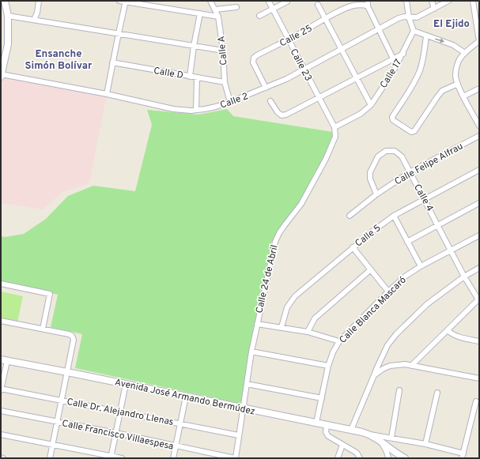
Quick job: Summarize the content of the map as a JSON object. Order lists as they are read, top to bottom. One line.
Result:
{"streets":{"street":["Calle 25","Calle A","Calle 23","Calle D","Calle 17","Calle 2","Calle Felipe Alfrau","Calle 4","Calle 5","Calle 24 de Abril","Calle Blanca Mascaró","Avenida José Armando Bermúdez","Calle Dr. Alejandro Llenas","Calle Francisco Villaespesa"]},"crossings":[["Calle 25","Calle 23"],["Calle 25","Calle 2"],["Calle A","Calle D"],["Calle A","Calle 2"],["Calle 23","Calle 17"],["Calle 23","Calle 2"],["Calle 23","Calle 24 de Abril"],["Calle 17","Calle 24 de Abril"],["Calle Felipe Alfrau","Calle 4"],["Calle 4","Calle 5"],["Calle 4","Calle Blanca Mascaró"],["Calle 24 de Abril","Avenida José Armando Bermúdez"],["Calle 24 de Abril","Calle Dr. Alejandro Llenas"],["Calle 24 de Abril","Calle Francisco Villaespesa"],["Calle Blanca Mascaró","Avenida José Armando Bermúdez"]],"districts":["El Ejido","Ensanche Simón Bolívar"]}
